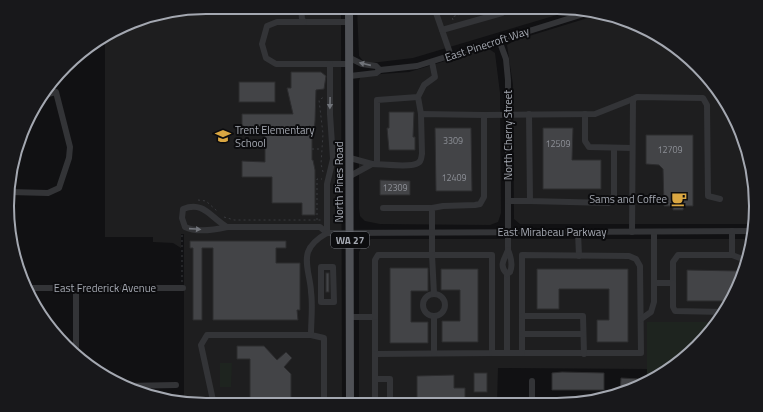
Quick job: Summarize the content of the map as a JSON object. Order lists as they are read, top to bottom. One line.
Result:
{"streets":{"main road":["North Pines Road","WA 27"],"street":["East Pinecroft Way","North Cherry Street","East Mirabeau Parkway","East Frederick Avenue"]},"crossings":[["East Pinecroft Way","North Cherry Street"],["East Pinecroft Way","North Pines Road"],["North Cherry Street","East Mirabeau Parkway"],["North Pines Road","East Mirabeau Parkway"]],"places":{"school or university":["Trent Elementary School"],"cafe":["Sams and Coffee"]},"house_numbers":["3309","12509","12709","12409","12309"]}
